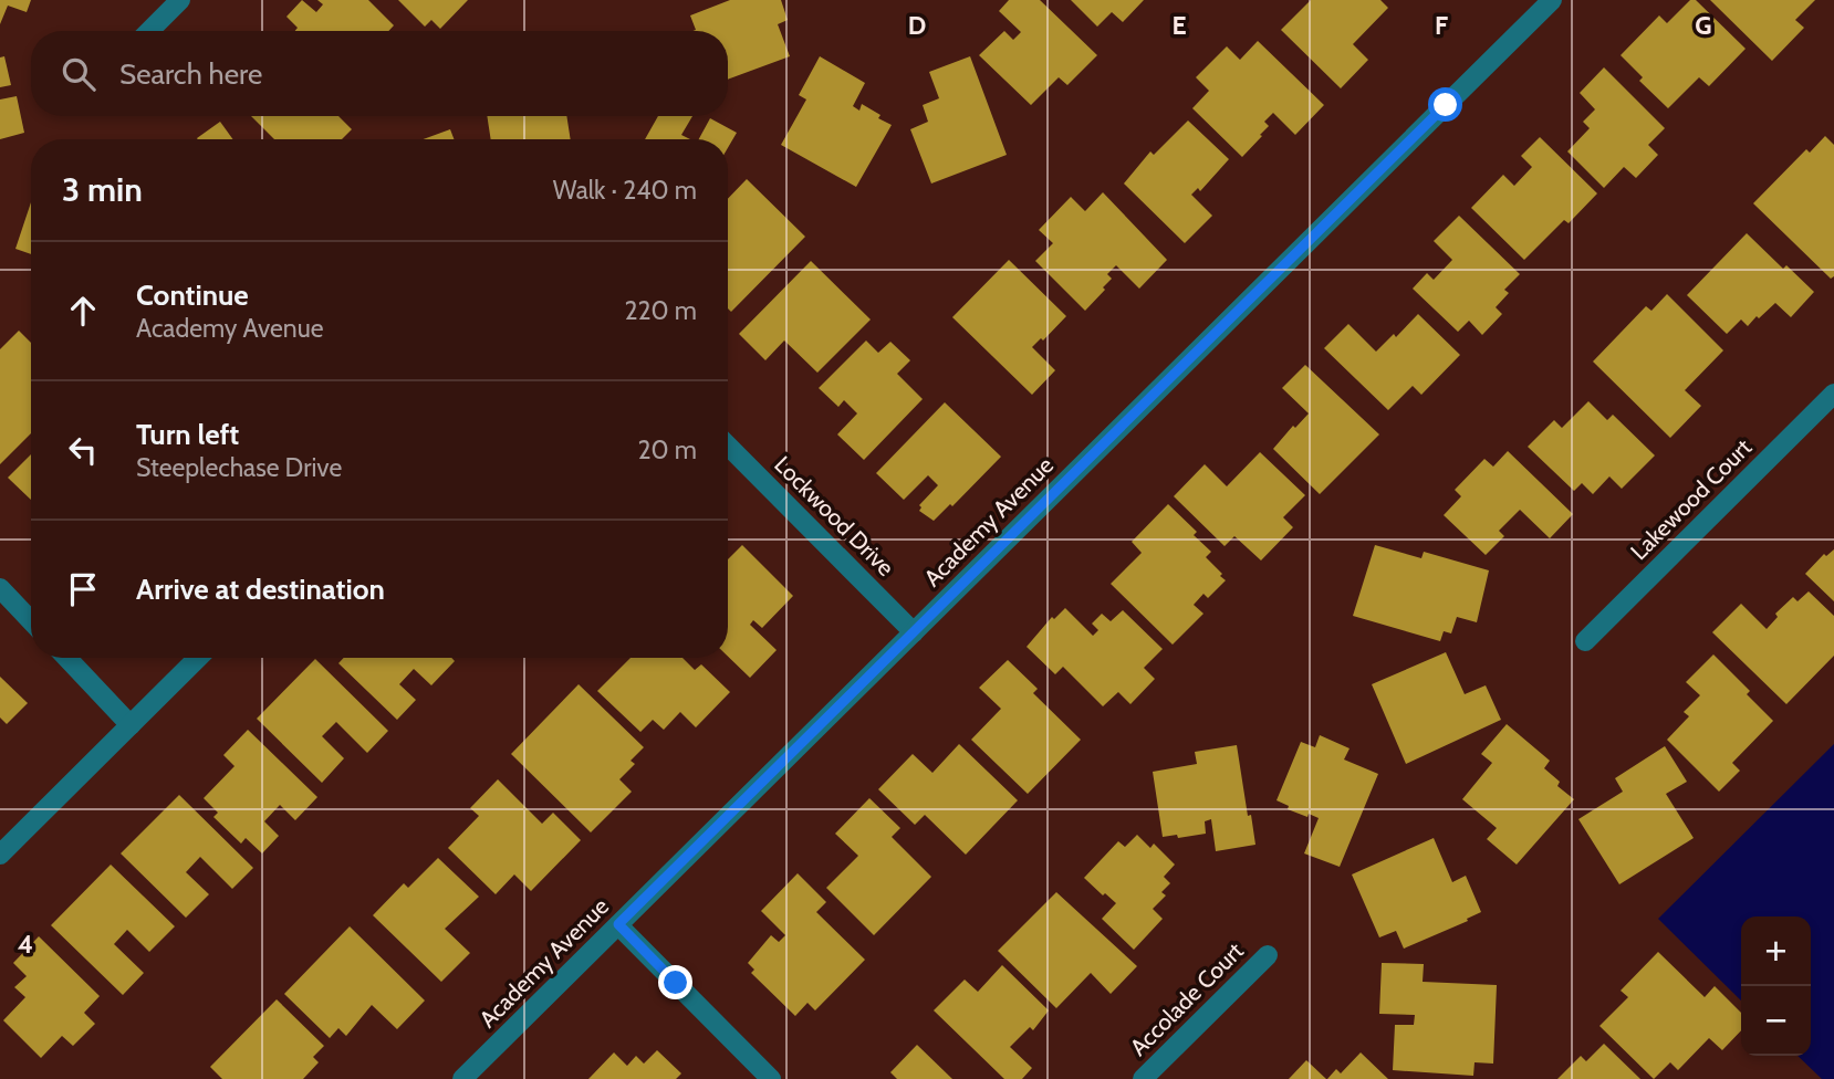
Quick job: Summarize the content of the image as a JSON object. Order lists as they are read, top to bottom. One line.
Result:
{"streets":{"street":["Lakewood Court","Lockwood Drive","Academy Avenue","Accolade Court"]},"crossings":[["Lockwood Drive","Academy Avenue"]],"page":{"search":"Search here","heading":["3 min","Walk · 240 m"],"list":[["Continue","Academy Avenue","220 m"],["Turn left","Steeplechase Drive","20 m"],"Arrive at destination"],"map_buttons":["+","−"]},"grid":{"columns":["D","E","F","G"],"rows":["4"]}}
